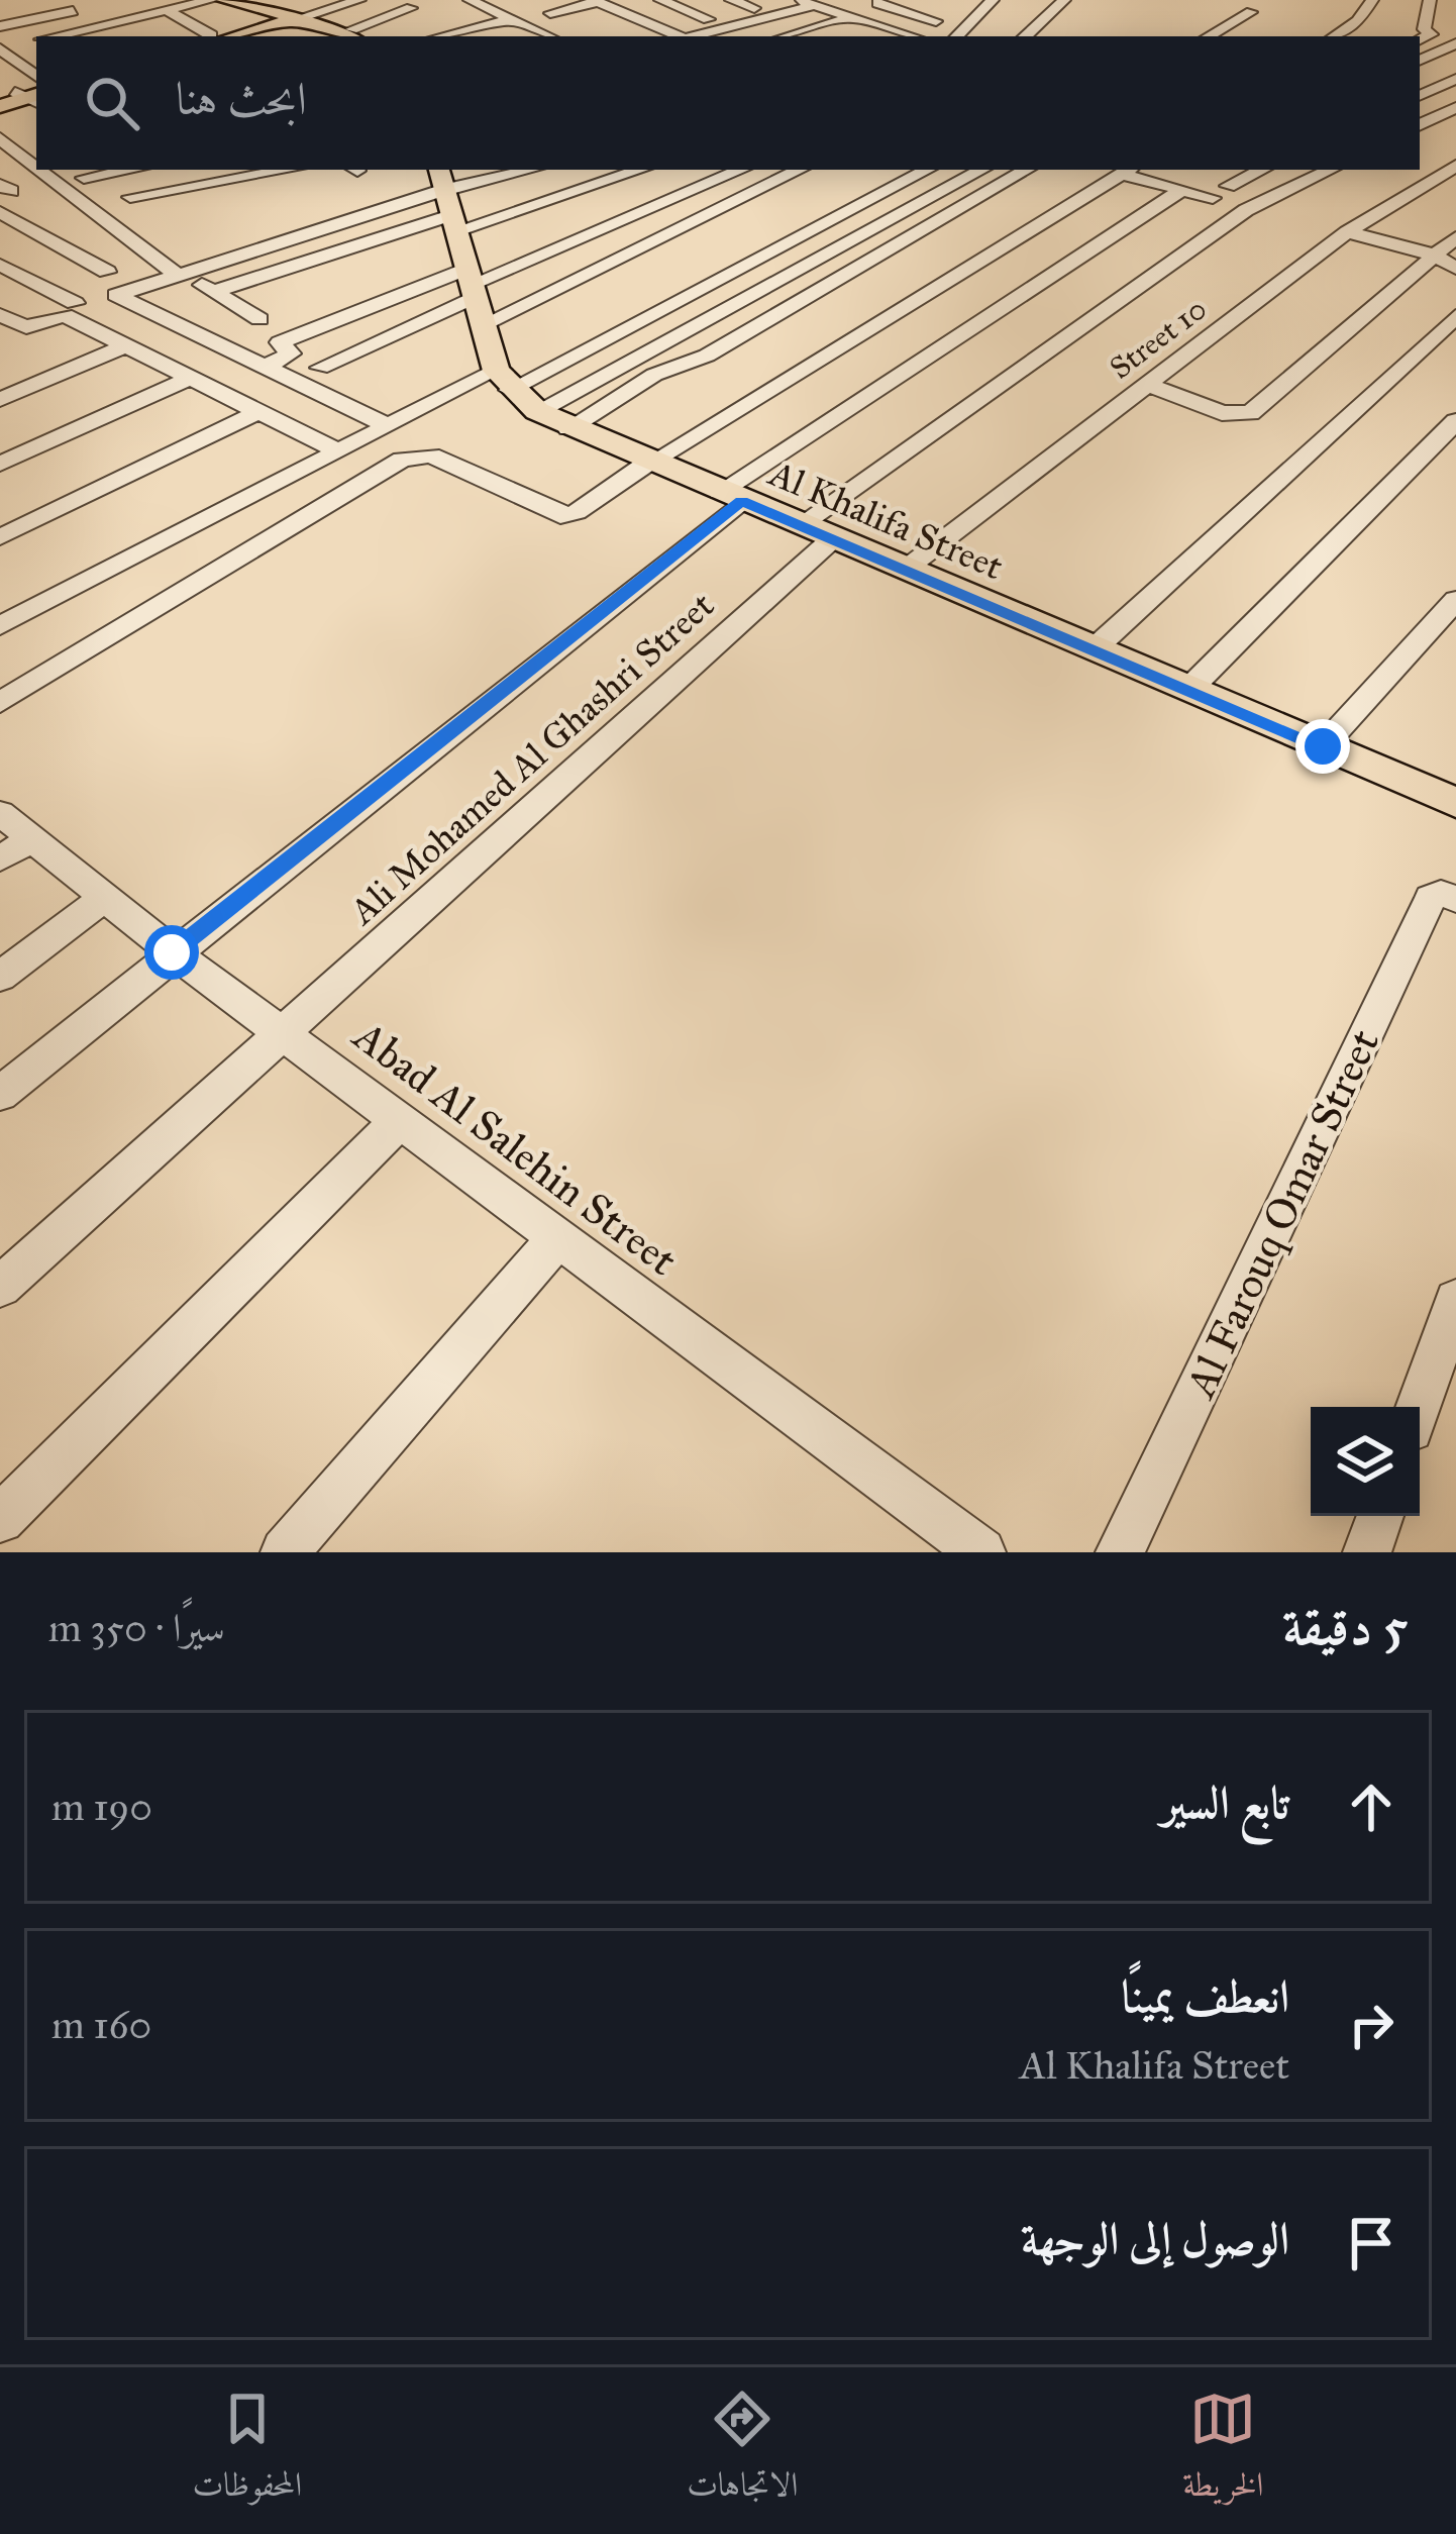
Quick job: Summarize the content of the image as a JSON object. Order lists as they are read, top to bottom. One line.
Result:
{"streets":{"main road":["Al Khalifa Street"],"street":["Street 10","Ali Mohamed Al Ghashri Street","Abad Al Salehin Street","Al Farouq Omar Street"]},"crossings":[["Street 10","Al Khalifa Street"],["Al Khalifa Street","Ali Mohamed Al Ghashri Street"],["Ali Mohamed Al Ghashri Street","Abad Al Salehin Street"]],"page":{"search":"ابحث هنا","heading":["5 دقيقة","سيرًا · 350 m"],"list":[["تابع السير","190 m"],["انعطف يمينًا","Al Khalifa Street","160 m"],"الوصول إلى الوجهة"],"nav":["الخريطة","الاتجاهات","المحفوظات"]}}
